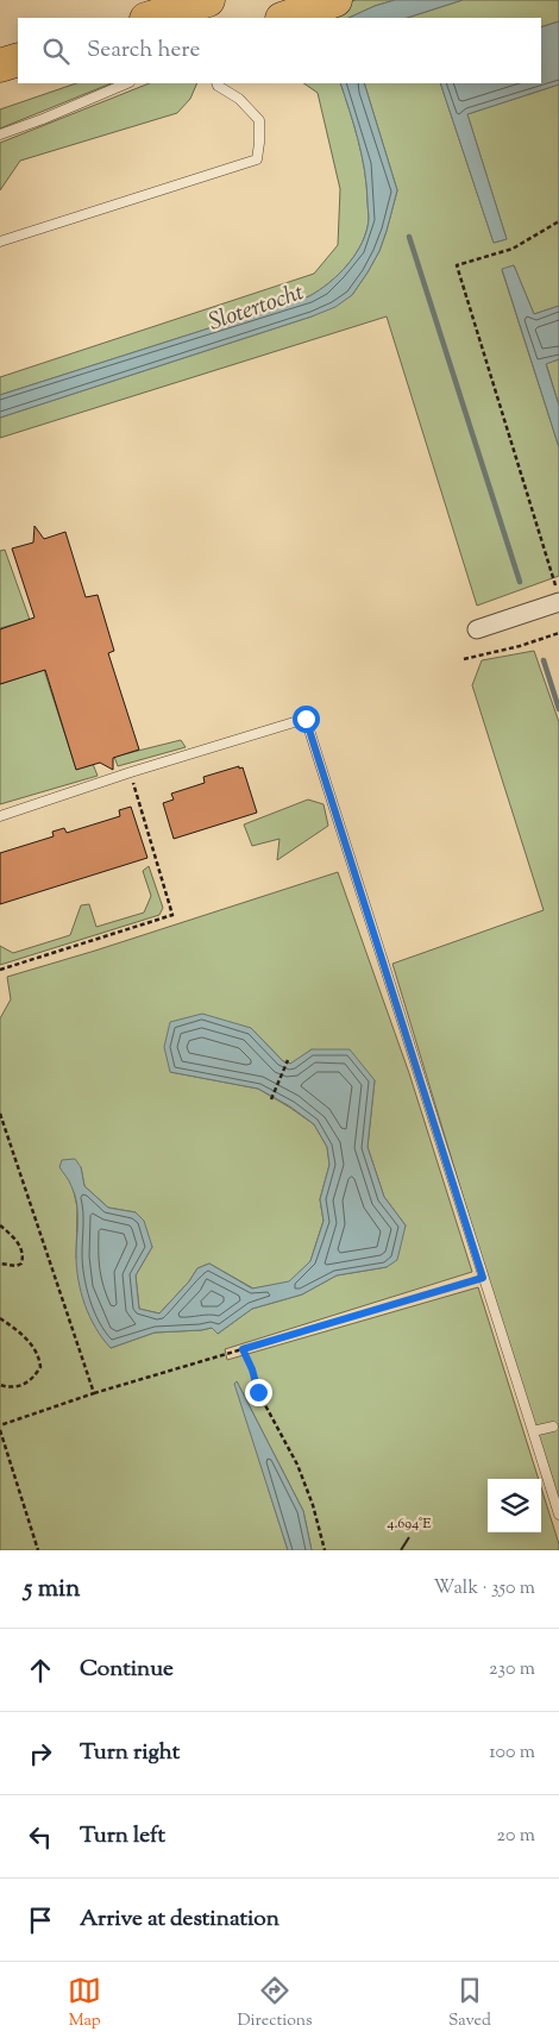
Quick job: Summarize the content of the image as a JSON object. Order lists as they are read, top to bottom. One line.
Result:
{"water":["Slotertocht"],"page":{"search":"Search here","heading":["5 min","Walk · 350 m"],"list":[["Continue","230 m"],["Turn right","100 m"],["Turn left","20 m"],"Arrive at destination"],"nav":["Map","Directions","Saved"]},"coordinates":["4.694°E"]}
